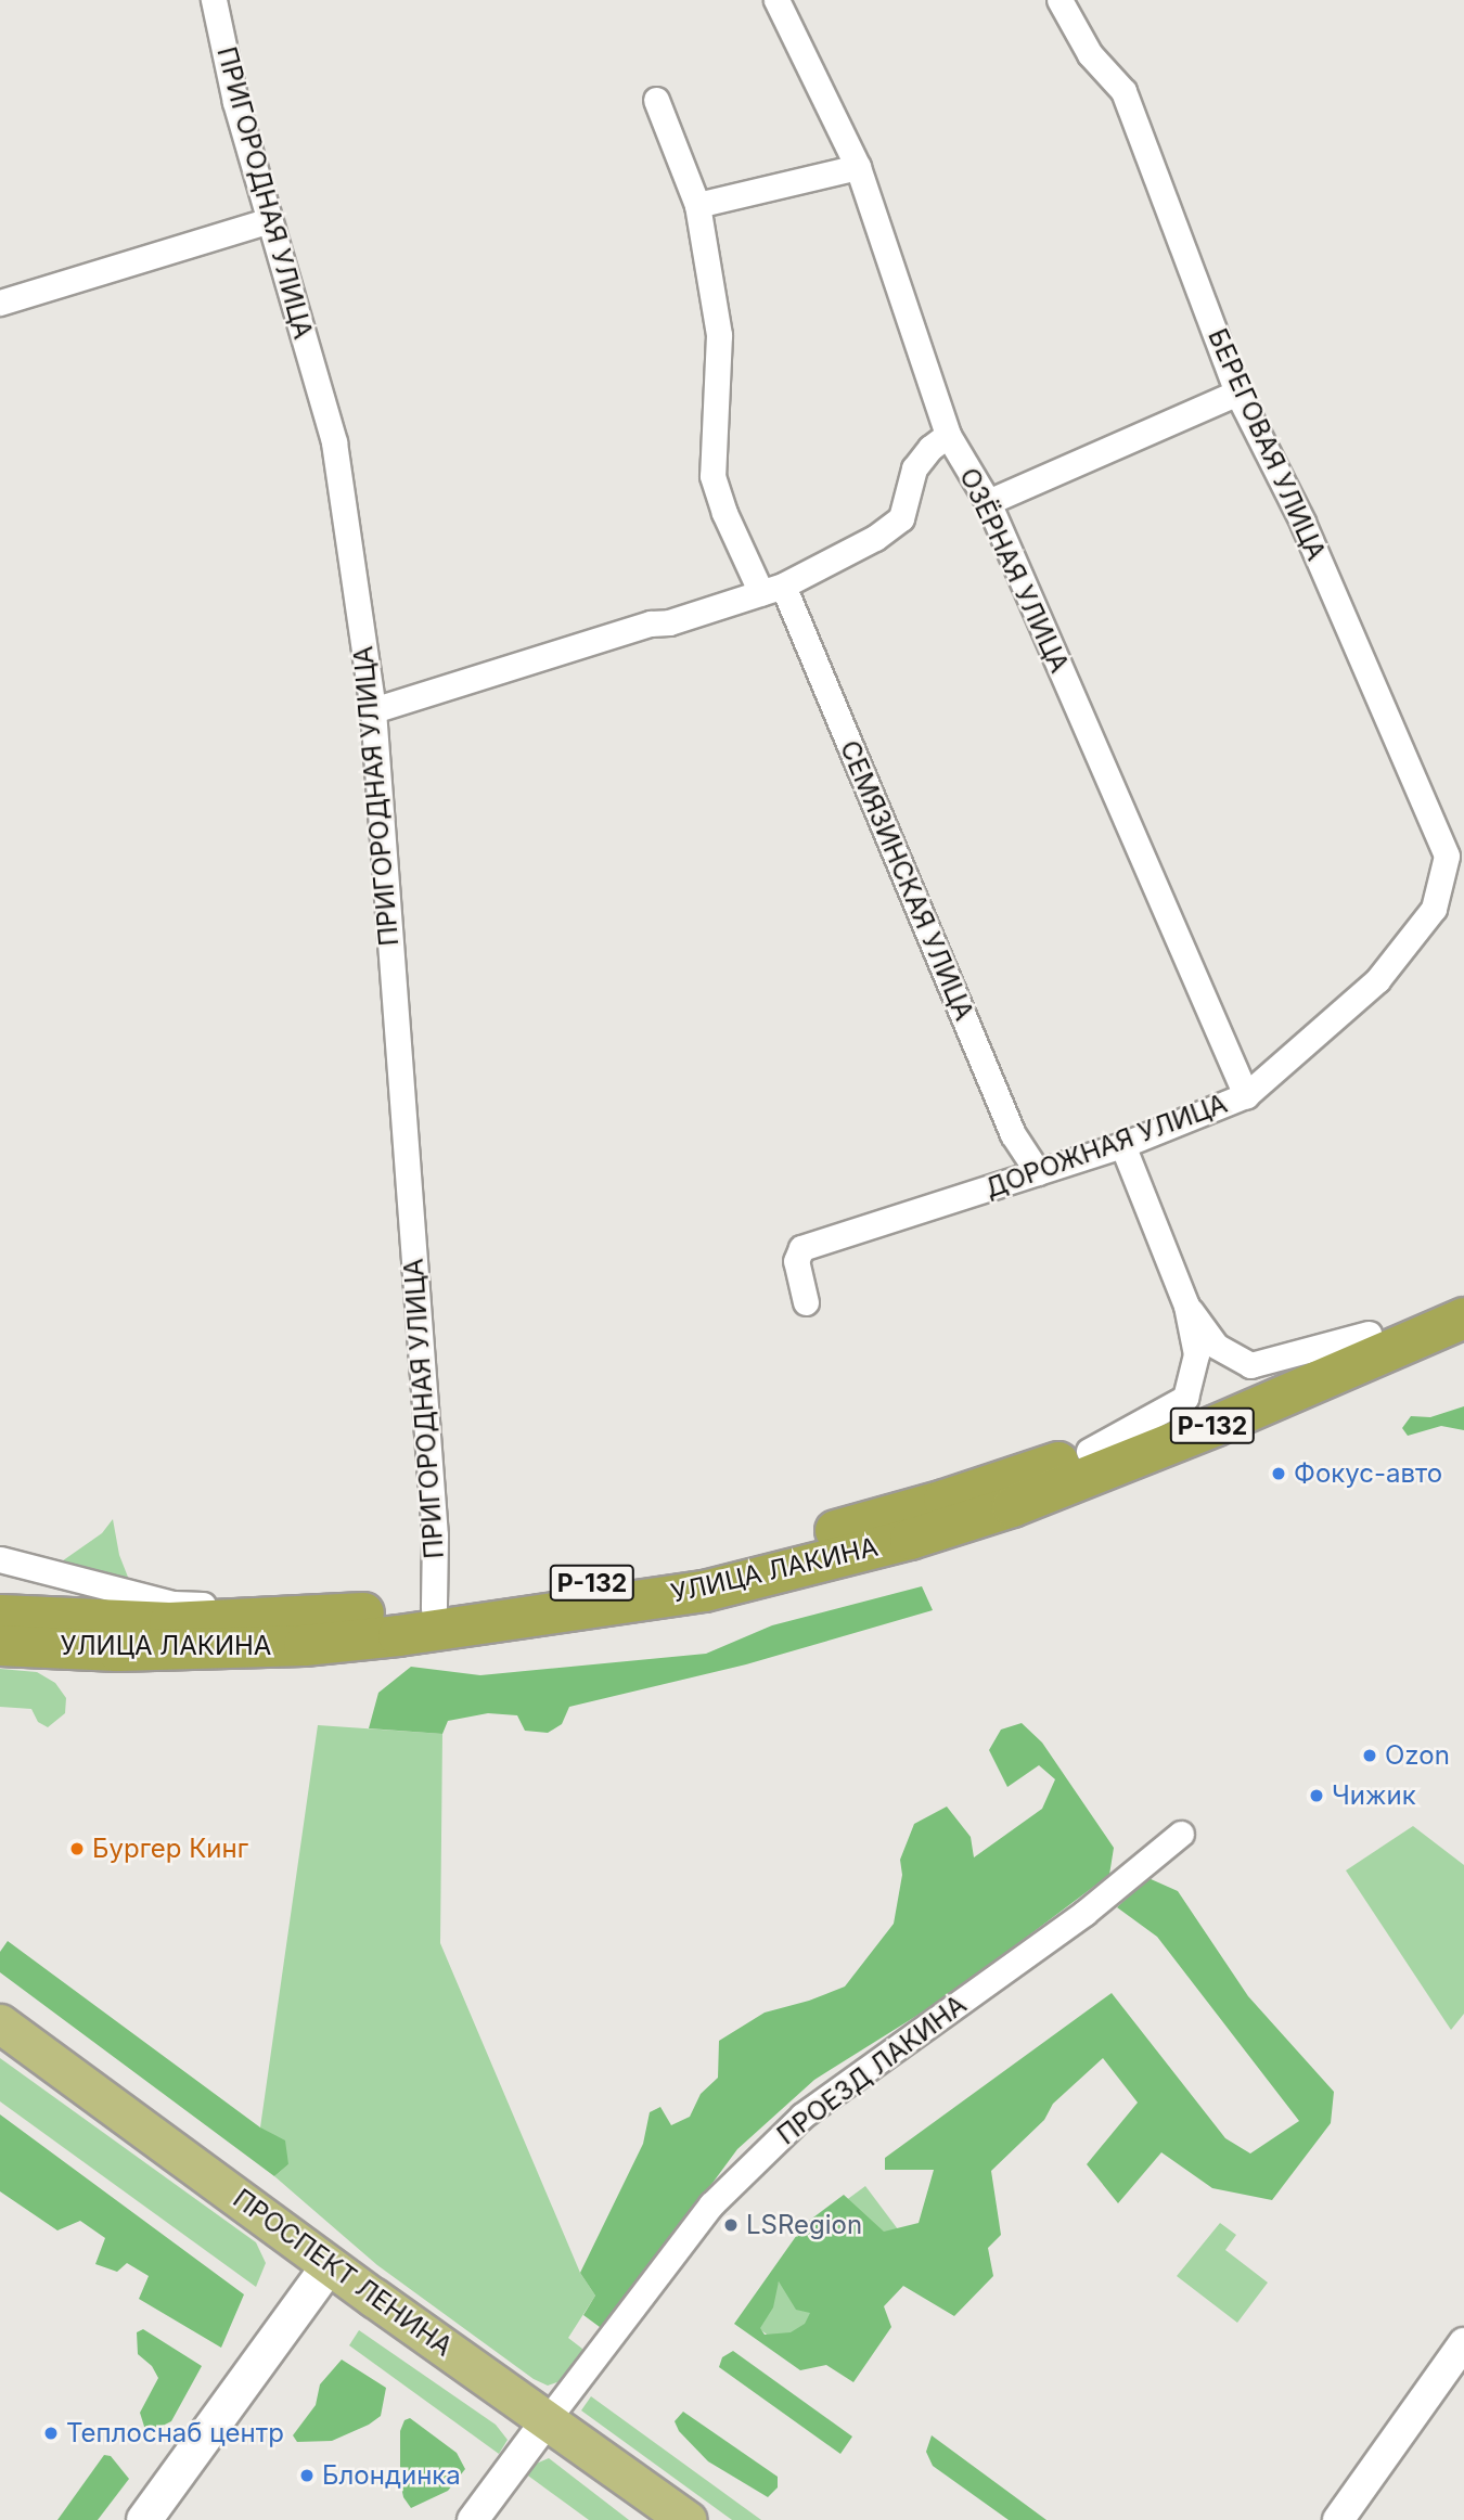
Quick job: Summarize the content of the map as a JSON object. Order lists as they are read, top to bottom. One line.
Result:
{"streets":{"highway":["Р-132","УЛИЦА ЛАКИНА"],"main road":["ПРОСПЕКТ ЛЕНИНА"],"street":["ПРИГОРОДНАЯ УЛИЦА","БЕРЕГОВАЯ УЛИЦА","ОЗЁРНАЯ УЛИЦА","СЕМЯЗИНСКАЯ УЛИЦА","ДОРОЖНАЯ УЛИЦА","ПРОЕЗД ЛАКИНА"]},"crossings":[["ПРИГОРОДНАЯ УЛИЦА","УЛИЦА ЛАКИНА"],["БЕРЕГОВАЯ УЛИЦА","ДОРОЖНАЯ УЛИЦА"],["ОЗЁРНАЯ УЛИЦА","ДОРОЖНАЯ УЛИЦА"],["СЕМЯЗИНСКАЯ УЛИЦА","ДОРОЖНАЯ УЛИЦА"],["ПРОЕЗД ЛАКИНА","ПРОСПЕКТ ЛЕНИНА"]],"places":["Фокус-авто","Ozon","Чижик","Бургер Кинг","LSRegion","Теплоснаб центр","Блондинка"]}
